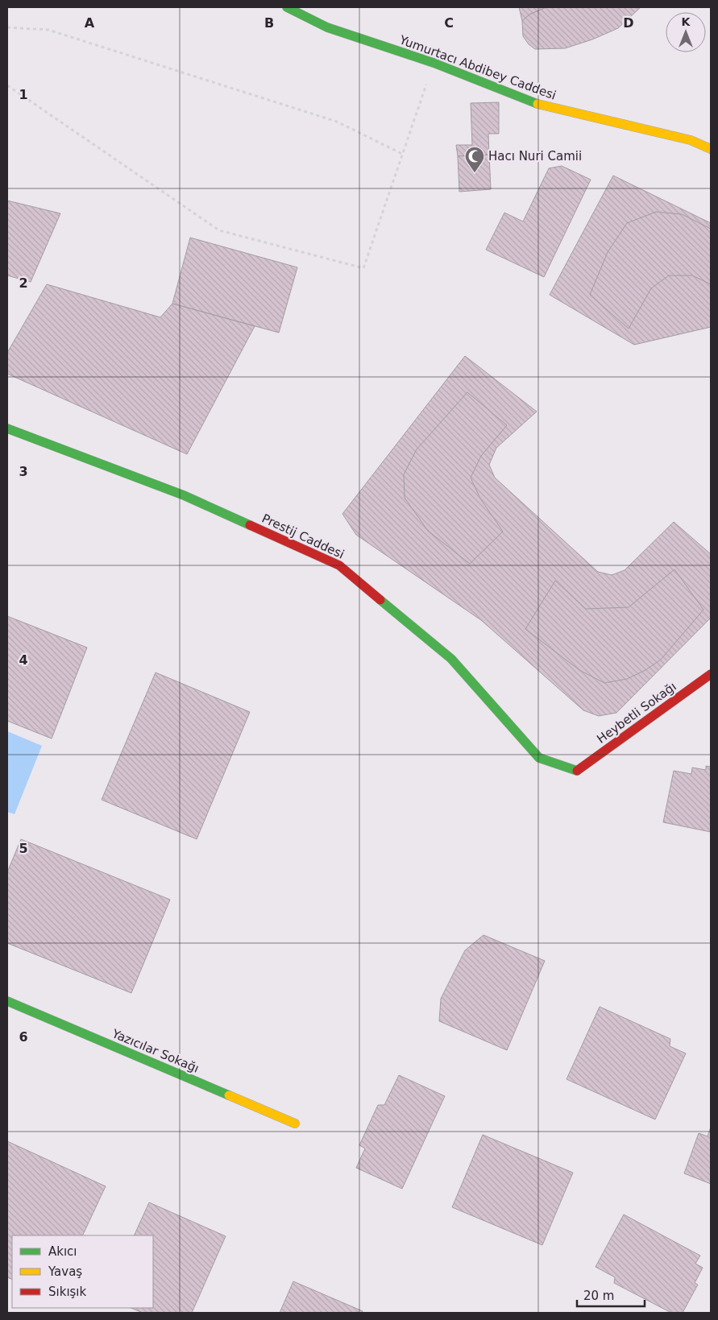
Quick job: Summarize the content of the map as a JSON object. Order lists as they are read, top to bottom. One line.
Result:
{"streets":{"street":["Yumurtacı Abdibey Caddesi","Prestij Caddesi","Heybetli Sokağı","Yazıcılar Sokağı"]},"crossings":[["Prestij Caddesi","Heybetli Sokağı"]],"places":{"mosque":["Hacı Nuri Camii"]},"legend":["Akıcı","Yavaş","Sıkışık"],"scale_bar":"20 m","north":"top","grid":{"columns":["A","B","C","D"],"rows":["1","2","3","4","5","6"]}}
